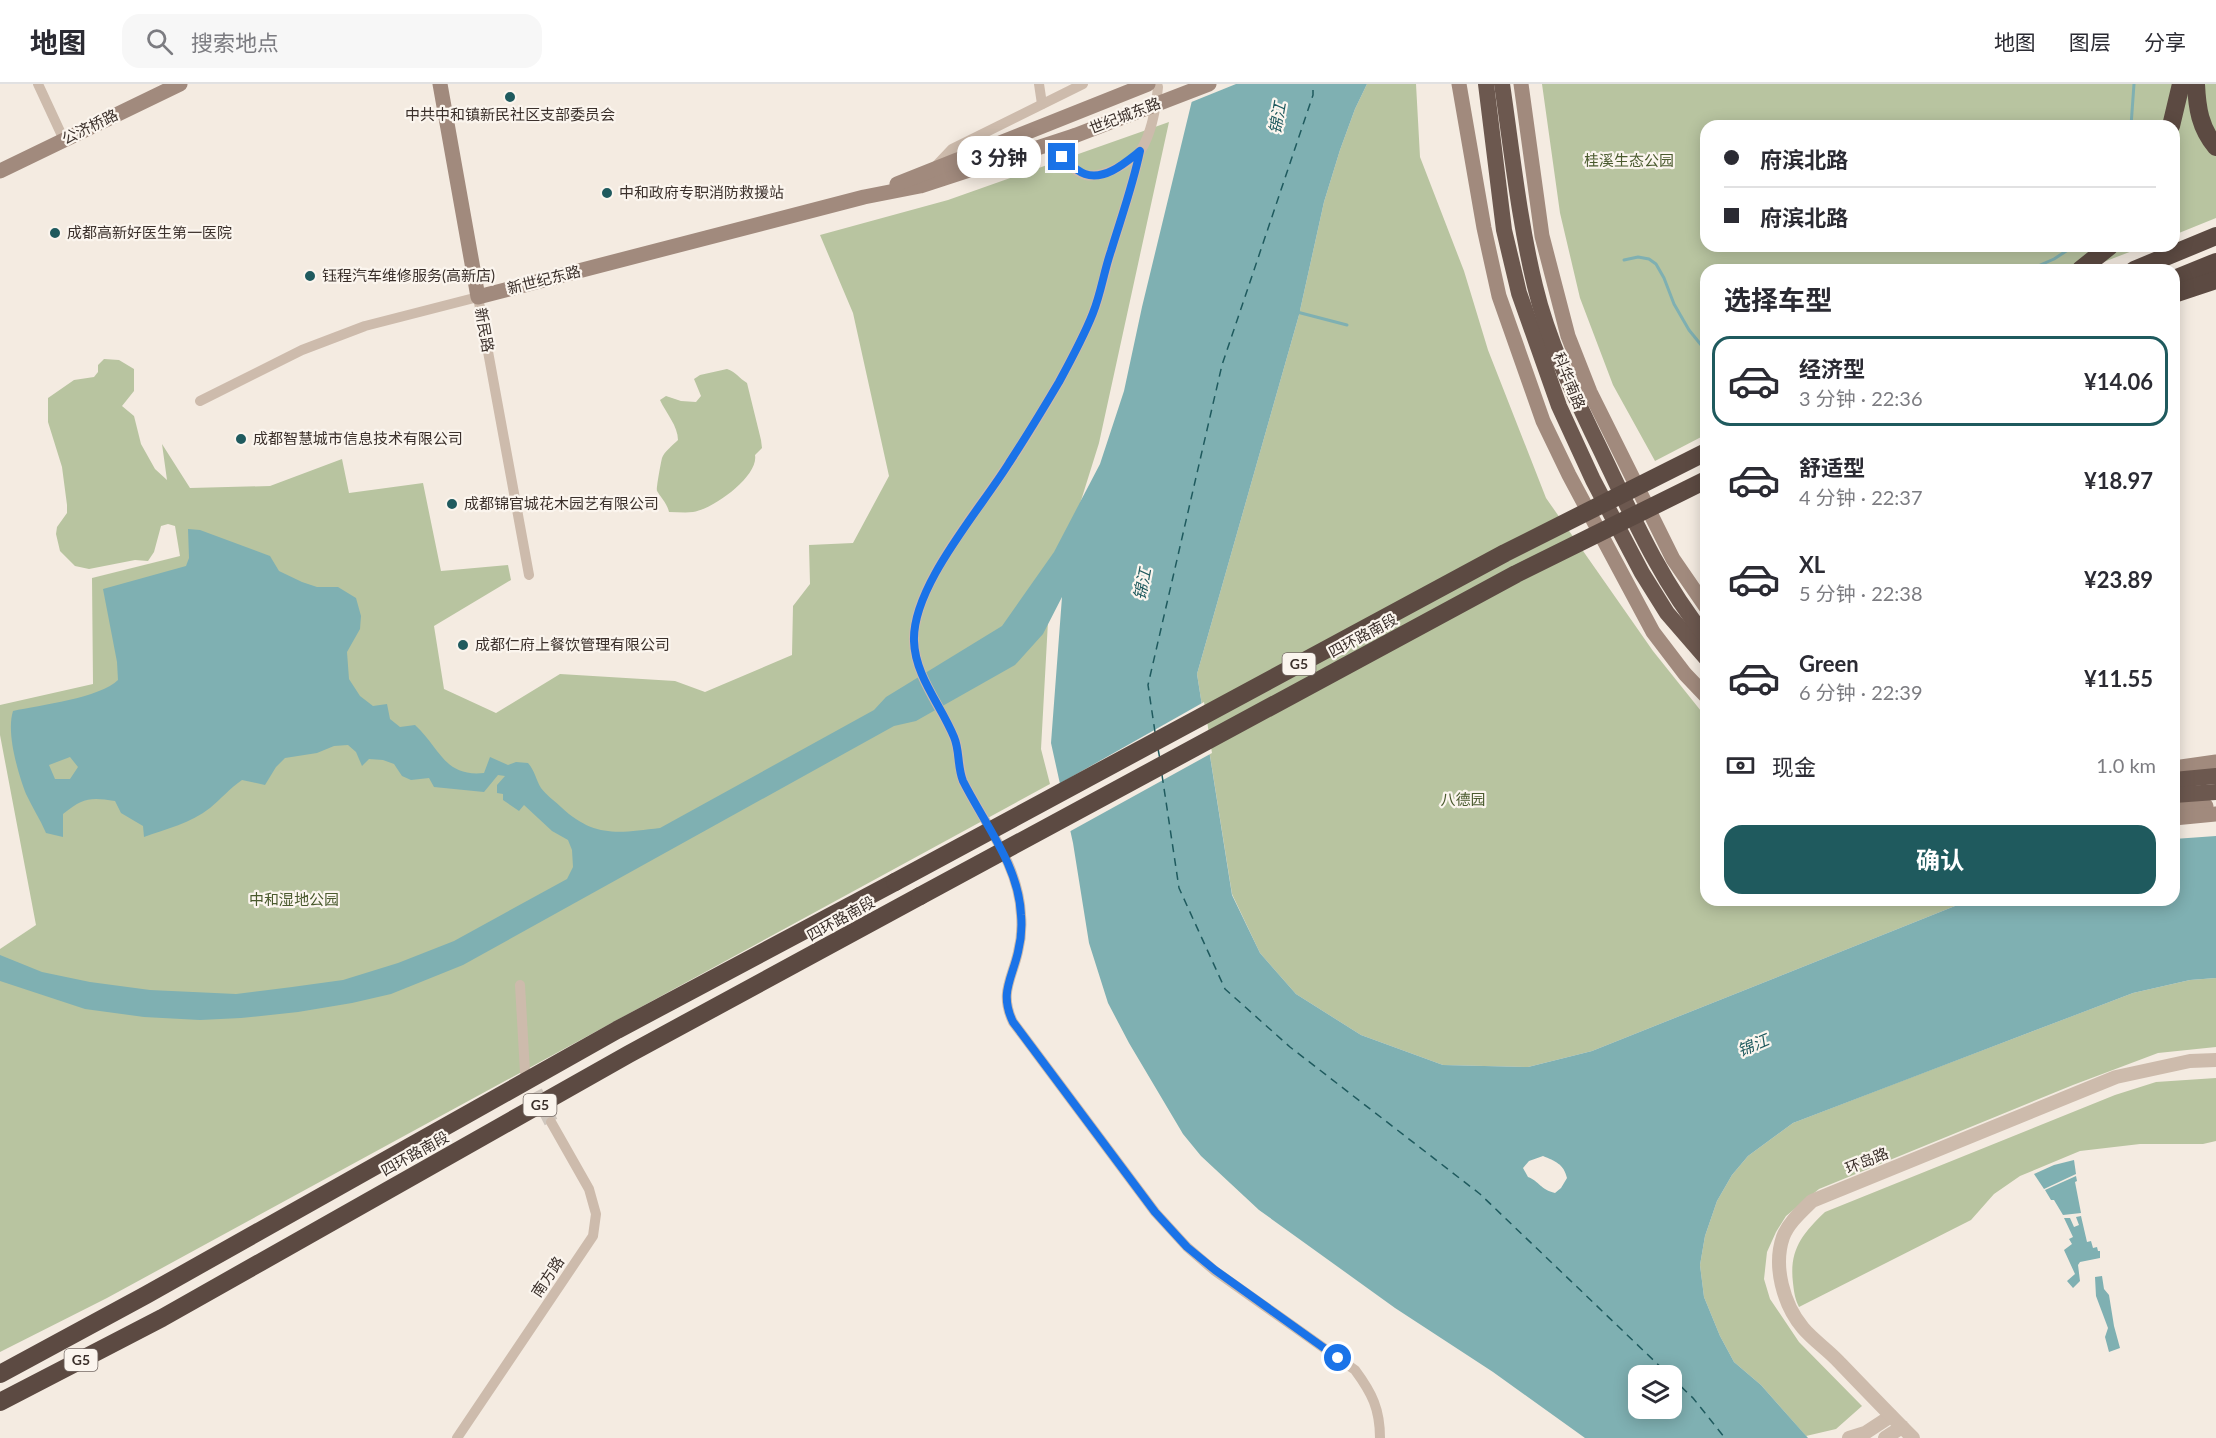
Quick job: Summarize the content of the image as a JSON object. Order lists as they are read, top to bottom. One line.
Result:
{"streets":{"highway":["科华南路","四环路南段","G5"],"main road":["世纪城东路","公济桥路","新世纪东路","新民路"],"street":["环岛路","南方路"]},"crossings":[["世纪城东路","新世纪东路"],["新世纪东路","新民路"]],"water":["锦江"],"parks":["桂溪生态公园","八德园","中和湿地公园"],"places":["中共中和镇新民社区支部委员会","中和政府专职消防救援站","成都高新好医生第一医院","钰程汽车维修服务(高新店)","成都智慧城市信息技术有限公司","成都锦官城花木园艺有限公司","成都仁府上餐饮管理有限公司"],"page":{"header":"地图","search":"搜索地点","nav":["地图","图层","分享"],"banner":["府滨北路","府滨北路"],"bubble":"3 分钟","heading":"选择车型","list":[{"name":"经济型","note":"3 分钟 · 22:36","value":"¥14.06"},{"name":"舒适型","note":"4 分钟 · 22:37","value":"¥18.97"},{"name":"XL","note":"5 分钟 · 22:38","value":"¥23.89"},{"name":"Green","note":"6 分钟 · 22:39","value":"¥11.55"}],"pay":["现金","1.0 km"],"buttons":"确认"}}
